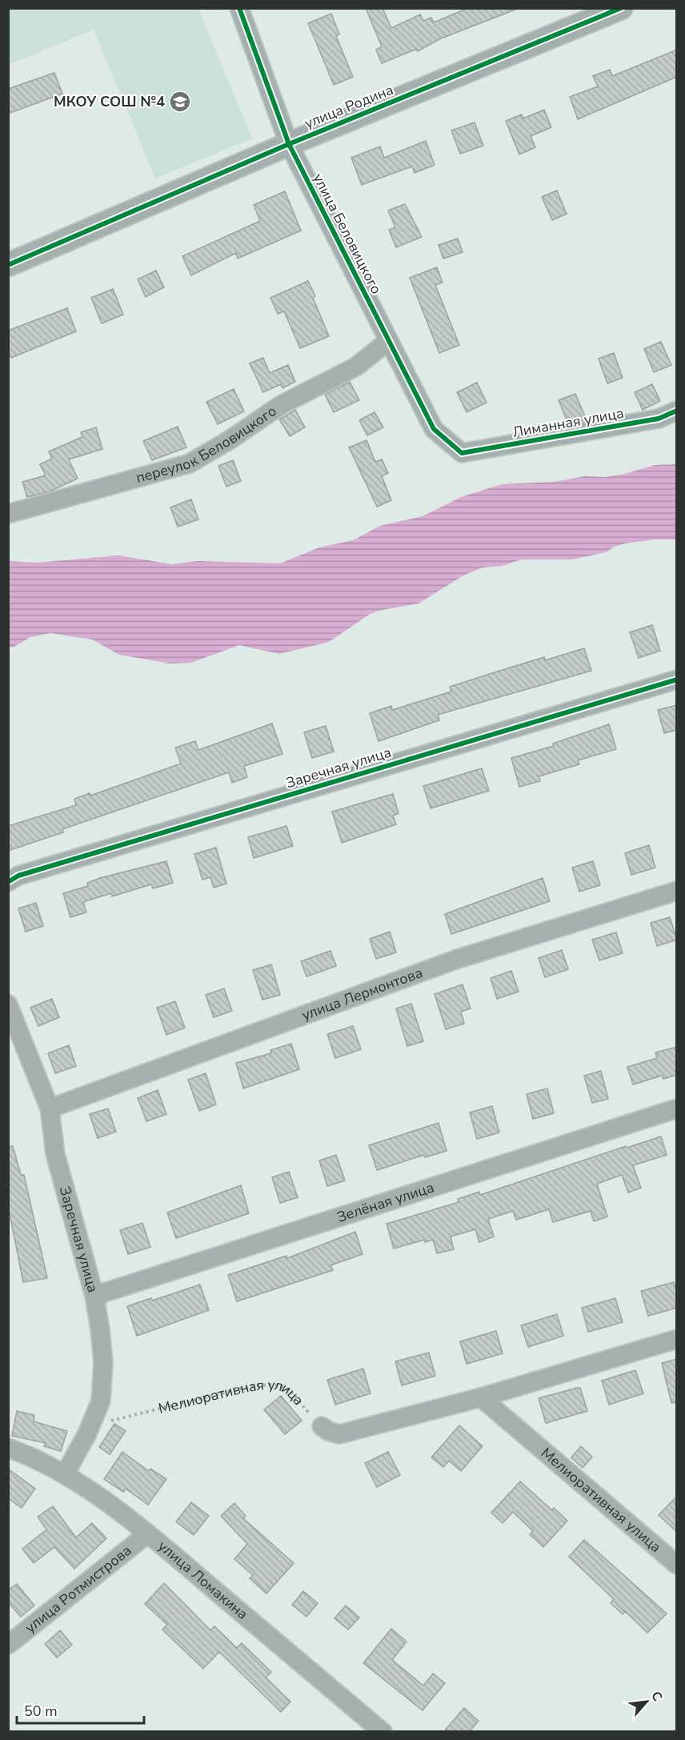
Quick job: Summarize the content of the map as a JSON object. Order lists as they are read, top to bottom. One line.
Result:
{"streets":{"street":["улица Родина","улица Беловицкого","Лиманная улица","переулок Беловицкого","Заречная улица","улица Лермонтова","Зелёная улица","Мелиоративная улица","улица Ломакина","улица Ротмистрова"]},"crossings":[["улица Родина","улица Беловицкого"],["улица Беловицкого","Лиманная улица"],["улица Беловицкого","переулок Беловицкого"],["Заречная улица","улица Лермонтова"],["Заречная улица","Зелёная улица"],["Заречная улица","улица Ломакина"],["улица Ломакина","улица Ротмистрова"]],"places":{"school or university":["МКОУ СОШ №4"]},"scale_bar":"50 m","north":"top right"}
